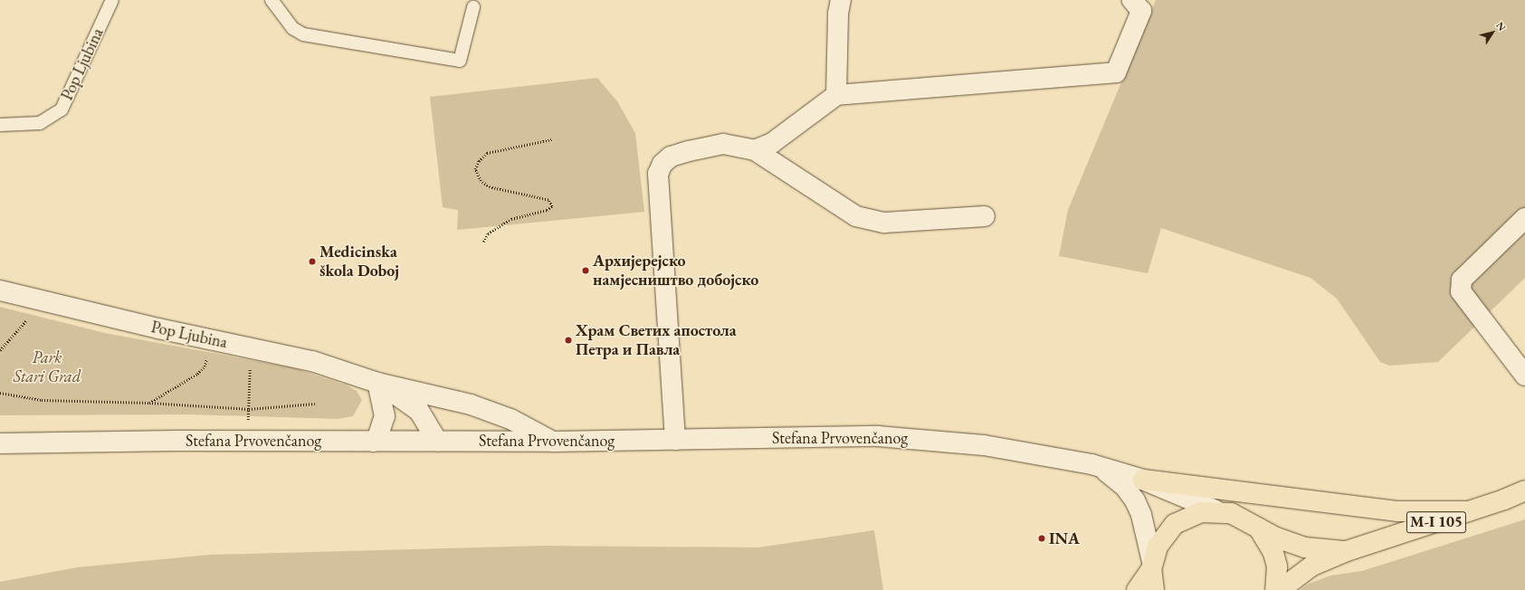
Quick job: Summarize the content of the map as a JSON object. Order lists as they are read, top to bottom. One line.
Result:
{"streets":{"main road":["M-I 105"],"street":["Pop Ljubina","Stefana Prvovenčanog"]},"parks":["Park Stari Grad"],"places":["Medicinska škola Doboj","Архијерејско намјесништво добојско","Храм Светих апостола Петра и Павла","INA"],"north":"top right"}
